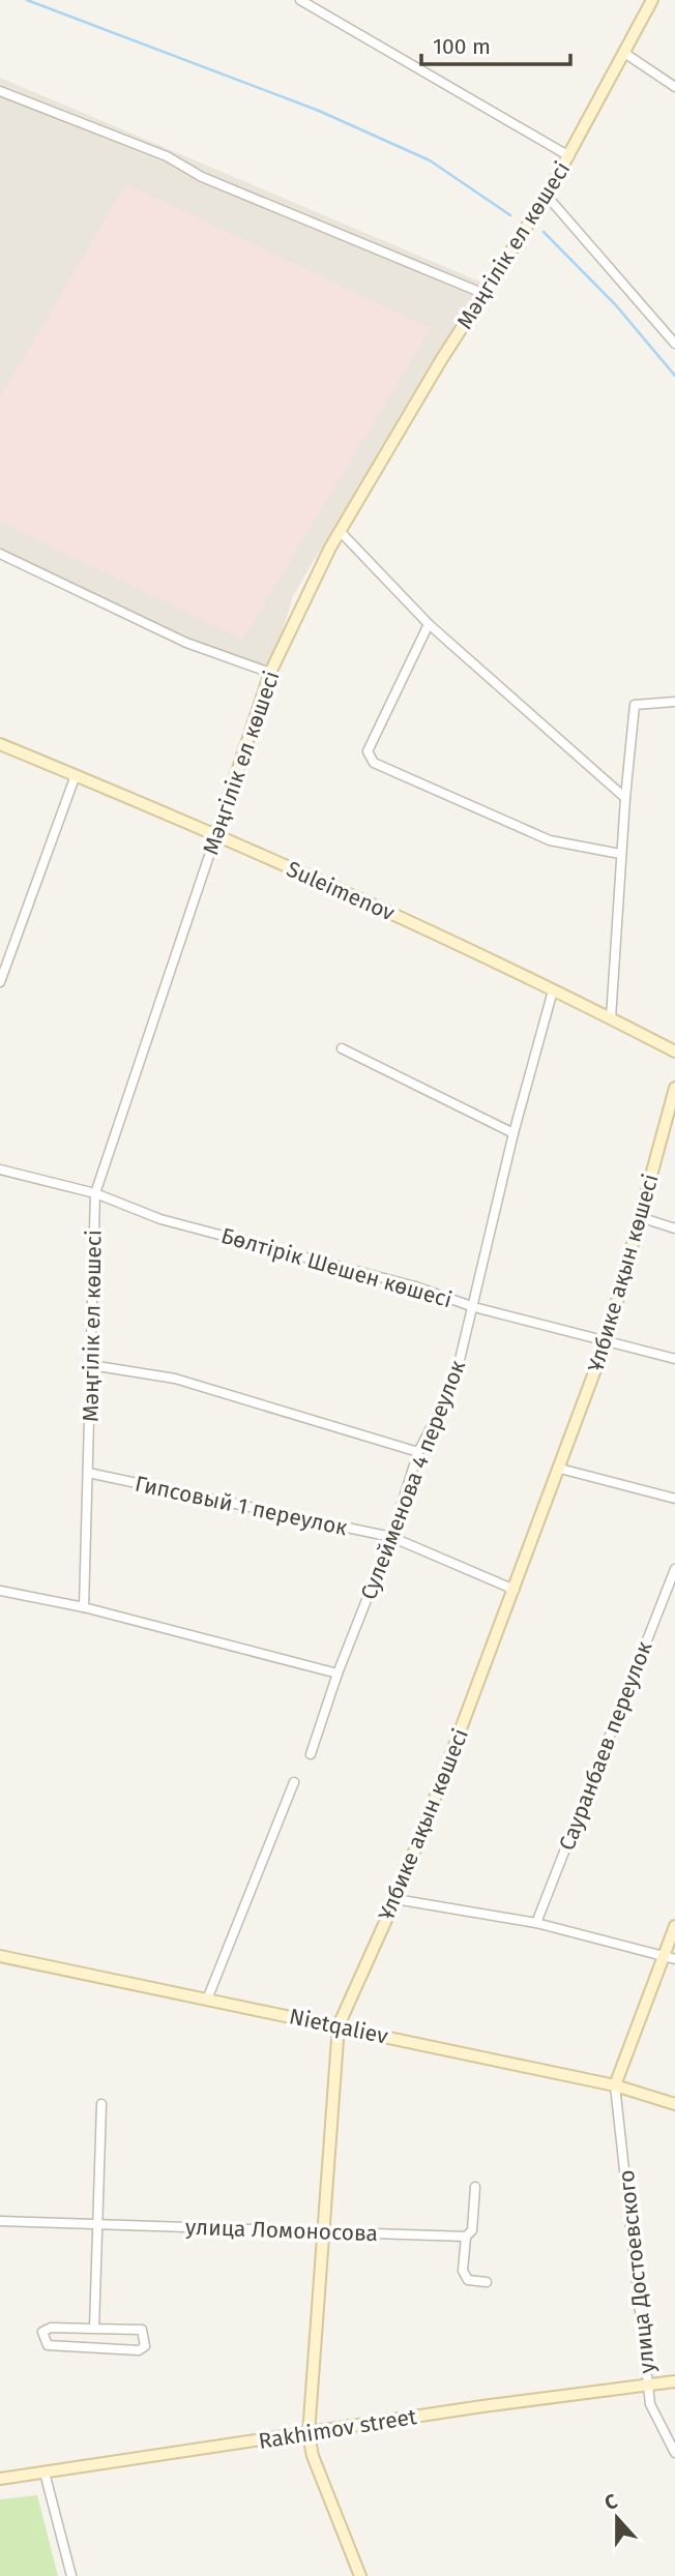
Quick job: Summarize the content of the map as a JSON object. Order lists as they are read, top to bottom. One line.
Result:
{"streets":{"street":["Мәңгілік ел көшесі","Suleimenov","Бөлтірік Шешен көшесі","Ұлбике ақын көшесі","Сулейменова 4 переулок","Гипсовый 1 переулок","Сауранбаев переулок","Nietqaliev","улица Ломоносова","улица Достоевского","Rakhimov street"]},"crossings":[["Мәңгілік ел көшесі","Suleimenov"],["Мәңгілік ел көшесі","Бөлтірік Шешен көшесі"],["Мәңгілік ел көшесі","Гипсовый 1 переулок"],["Suleimenov","Сулейменова 4 переулок"],["Бөлтірік Шешен көшесі","Ұлбике ақын көшесі"],["Бөлтірік Шешен көшесі","Сулейменова 4 переулок"],["Ұлбике ақын көшесі","Гипсовый 1 переулок"],["Ұлбике ақын көшесі","Nietqaliev"],["Ұлбике ақын көшесі","улица Ломоносова"],["Ұлбике ақын көшесі","Rakhimov street"],["Сулейменова 4 переулок","Гипсовый 1 переулок"],["Nietqaliev","улица Достоевского"],["улица Достоевского","Rakhimov street"]],"scale_bar":"100 m","north":"top"}
